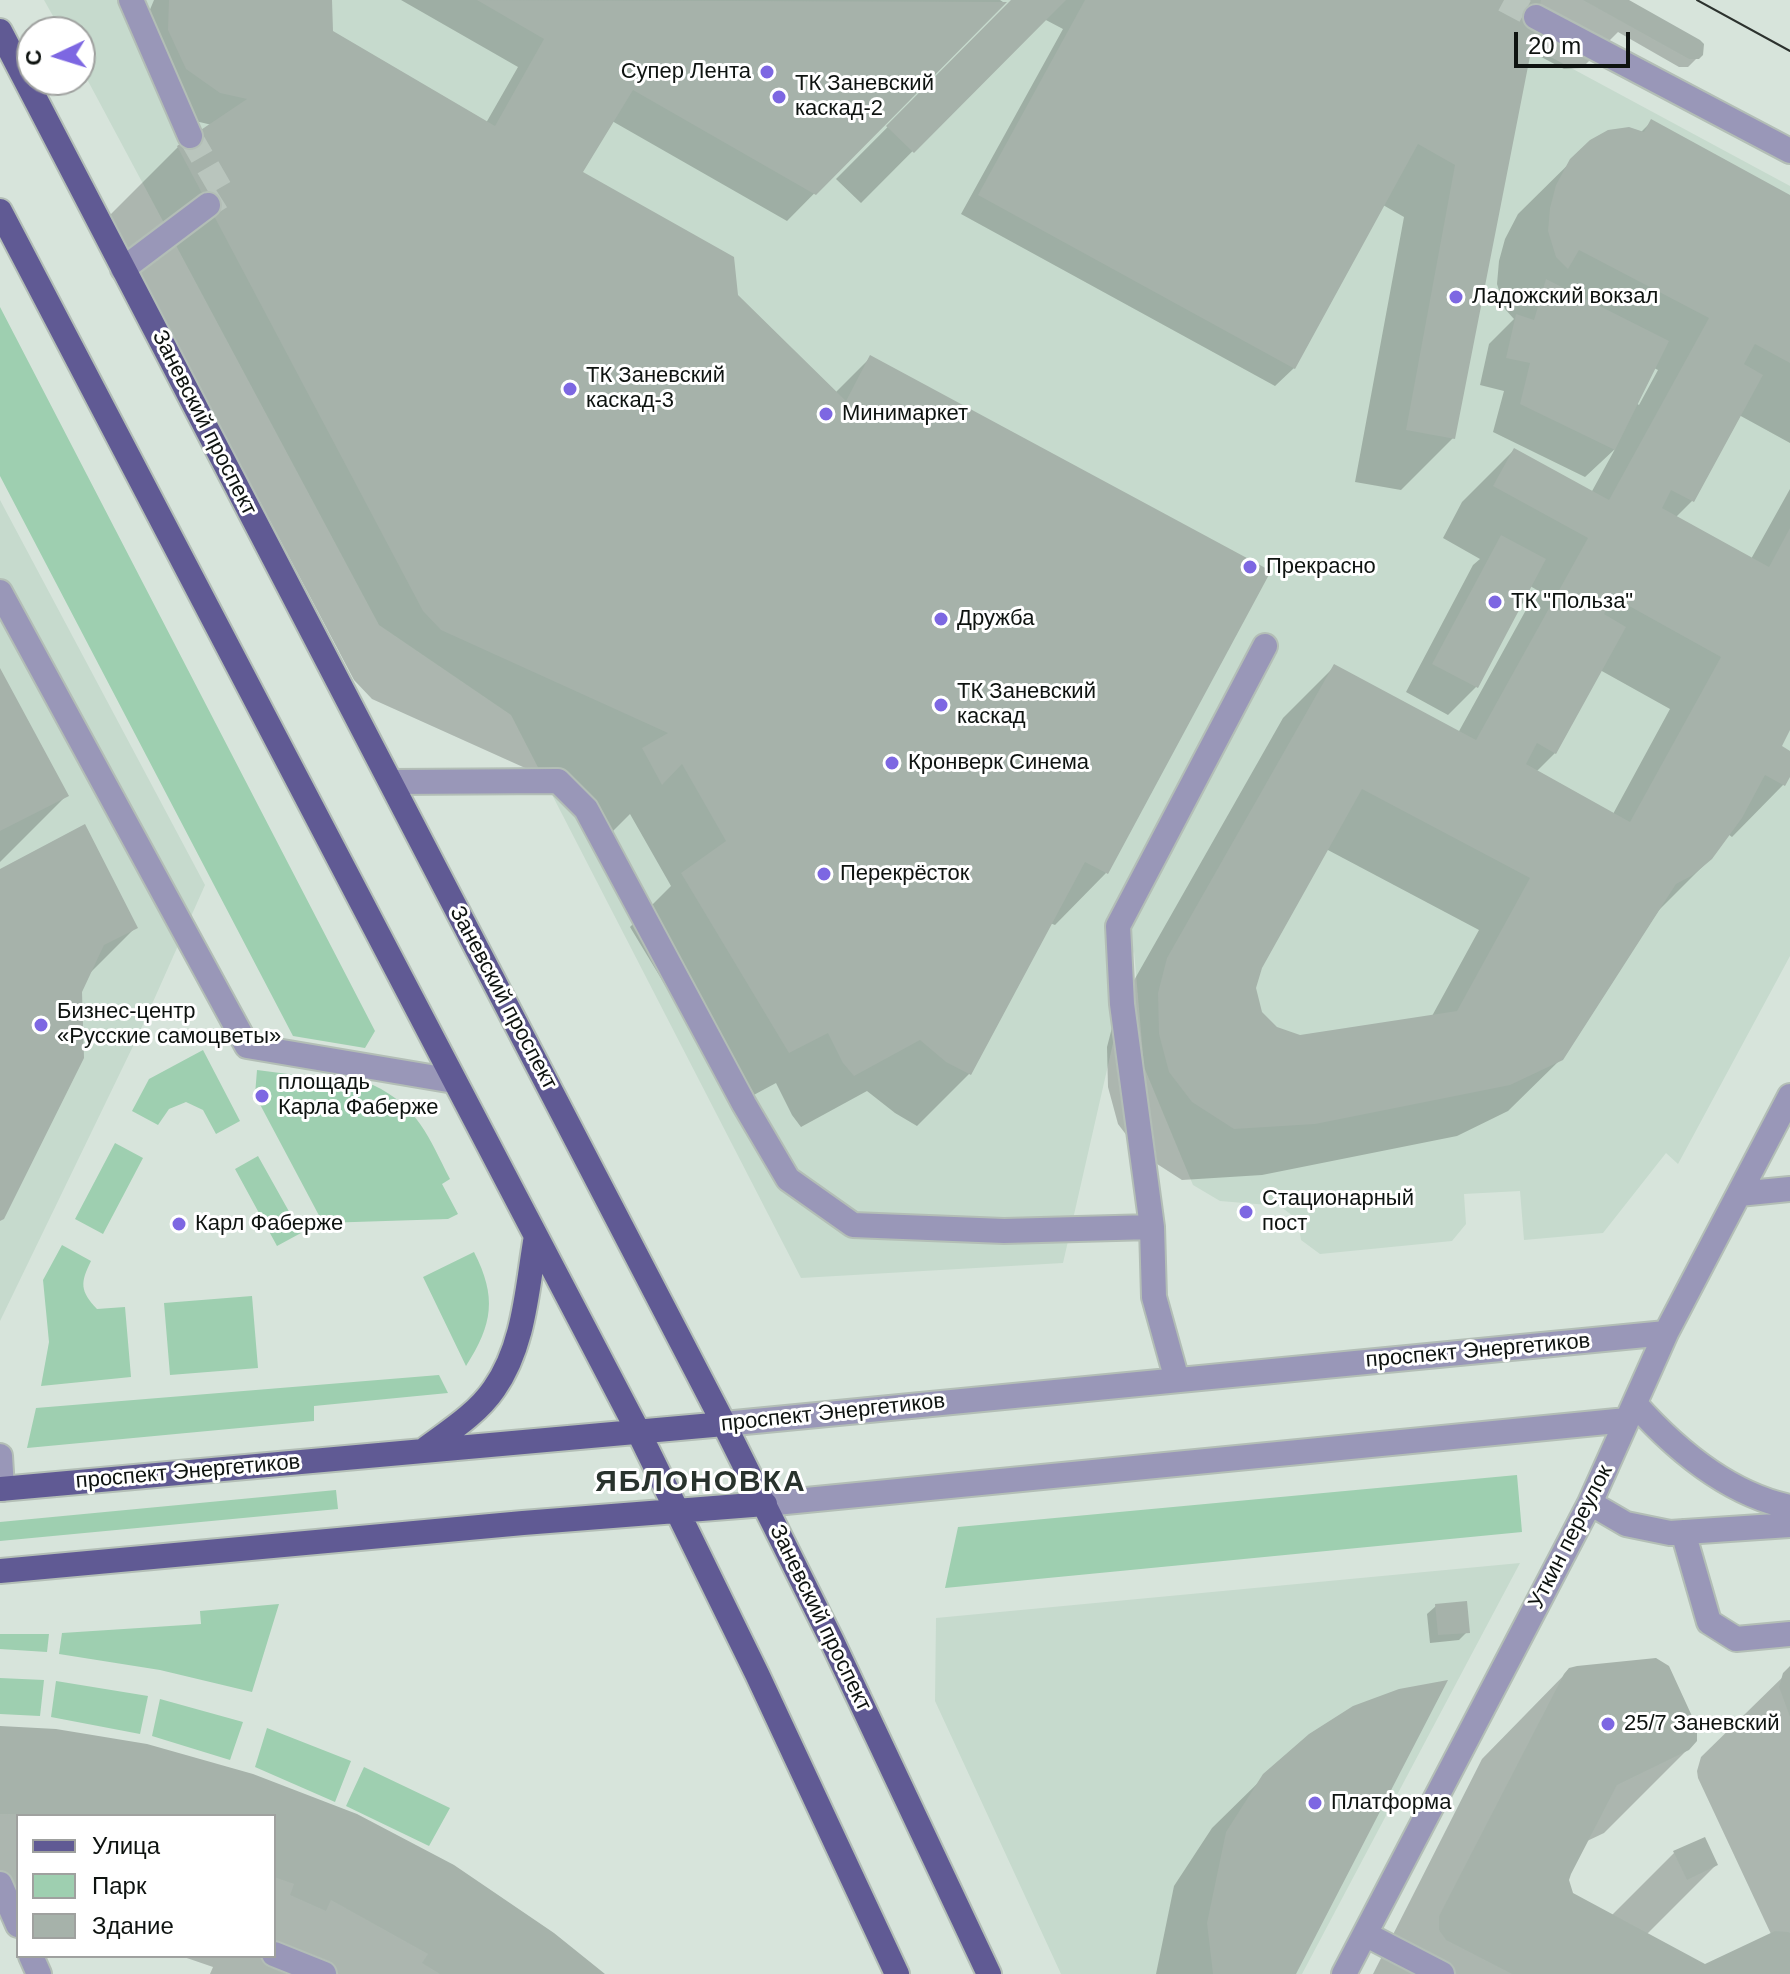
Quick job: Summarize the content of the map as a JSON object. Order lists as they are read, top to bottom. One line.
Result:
{"streets":{"main road":["Заневский проспект","проспект Энергетиков"],"street":["Уткин переулок"]},"crossings":[["Заневский проспект","проспект Энергетиков"],["проспект Энергетиков","Уткин переулок"]],"districts":["ЯБЛОНОВКА"],"places":["Супер Лента","ТК Заневский каскад-2","Ладожский вокзал","ТК Заневский каскад-3","Минимаркет","Прекрасно","ТК \"Польза\"","Дружба","ТК Заневский каскад","Кронверк Синема","Перекрёсток","Бизнес-центр «Русские самоцветы»","площадь Карла Фаберже","Стационарный пост","Карл Фаберже","25/7 Заневский","Платформа"],"legend":["Улица","Парк","Здание"],"scale_bar":"20 m","north":"left"}
